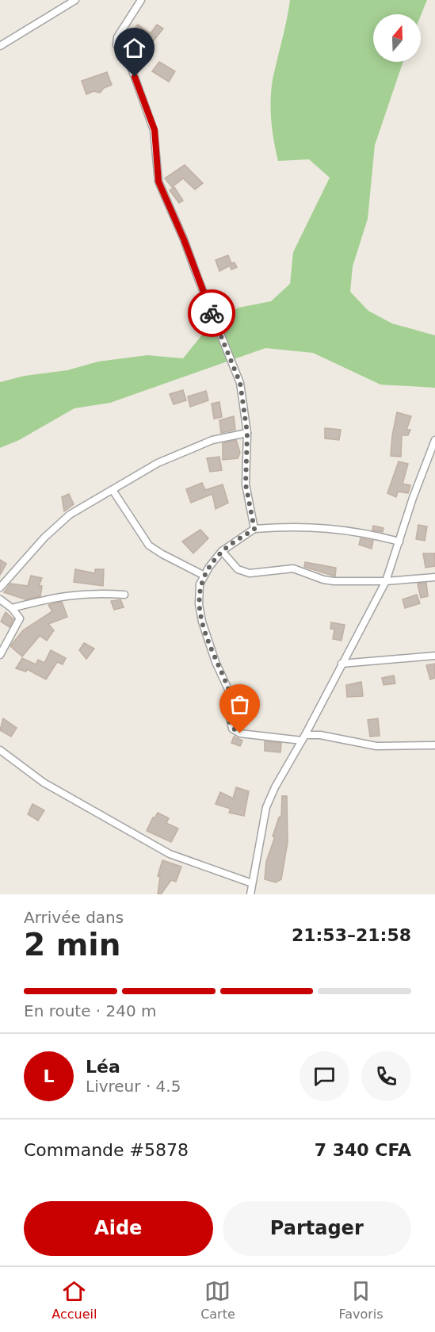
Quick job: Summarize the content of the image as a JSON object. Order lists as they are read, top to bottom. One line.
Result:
{"north":"top","page":{"heading":["2 min","Arrivée dans","21:53–21:58"],"panel":["Léa","Livreur · 4.5","Commande #5878","7 340 CFA"],"bar":"En route · 240 m","round":"L","buttons":["Aide","Partager"],"tabs":["Accueil","Carte","Favoris"]}}
